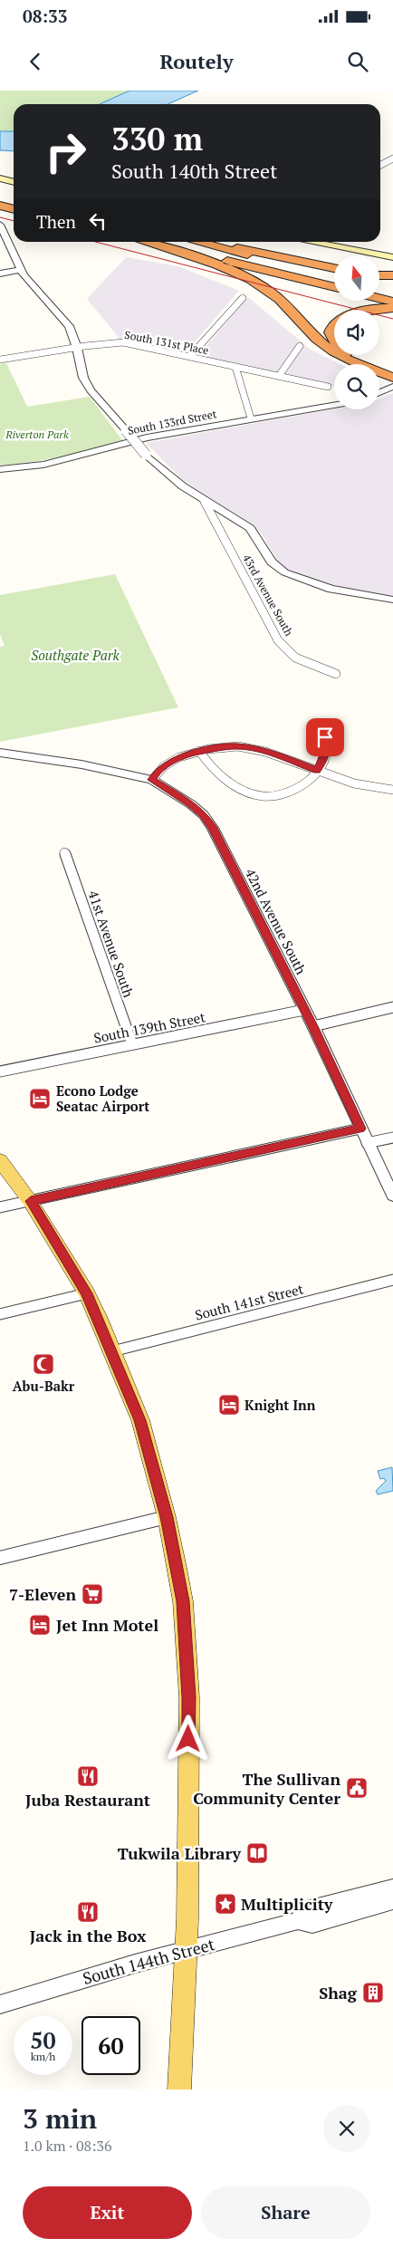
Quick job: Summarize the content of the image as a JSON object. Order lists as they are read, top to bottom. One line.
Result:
{"streets":{"street":["South 131st Place","South 133rd Street","43rd Avenue South","42nd Avenue South","41st Avenue South","South 139th Street","South 141st Street","South 144th Street"]},"crossings":[["42nd Avenue South","South 139th Street"],["41st Avenue South","South 139th Street"]],"parks":["Riverton Park","Southgate Park"],"places":{"hotel":["Econo Lodge Seatac Airport","Knight Inn","Jet Inn Motel"],"mosque":["Abu-Bakr"],"supermarket":["7-Eleven"],"restaurant":["Juba Restaurant","Jack in the Box"],"public building":["The Sullivan Community Center"],"library":["Tukwila Library"],"place":["Multiplicity"],"building":["Shag"]},"north":"top","page":{"status":"08:33","header":"Routely","turn":["330 m","South 140th Street"],"then":"Then","speed":"50 km/h","limit":"60","heading":["3 min","1.0 km · 08:36"],"buttons":["Exit","Share"]}}
